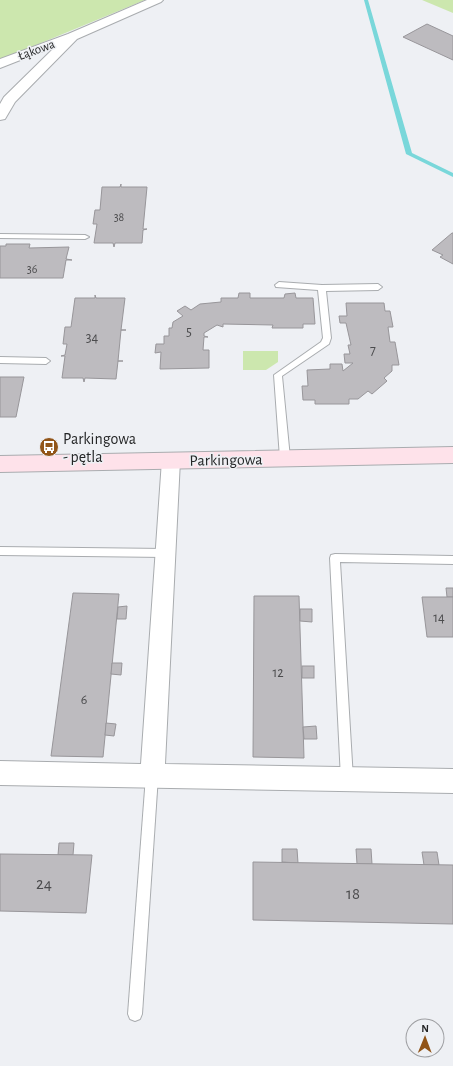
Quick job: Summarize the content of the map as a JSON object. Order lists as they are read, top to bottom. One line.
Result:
{"streets":{"street":["Łąkowa","Parkingowa"]},"places":{"bus stop":["Parkingowa - pętla"]},"house_numbers":["38","36","5","34","7","14","12","6","24","18"],"north":"top"}
